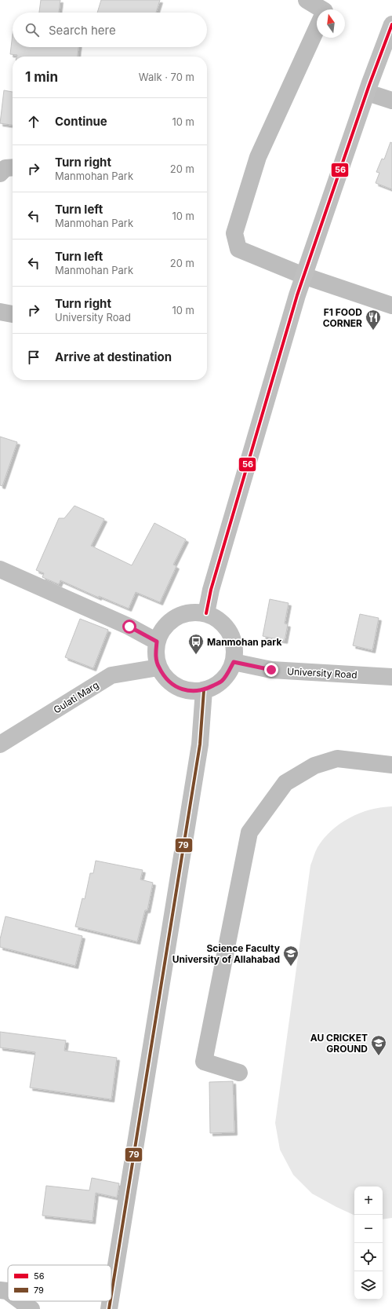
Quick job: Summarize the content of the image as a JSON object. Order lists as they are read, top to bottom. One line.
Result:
{"streets":{"main road":["University Road","Gulati Marg"]},"crossings":[["University Road","Gulati Marg"]],"places":{"restaurant":["F1 FOOD CORNER"],"bus stop":["Manmohan park"],"school or university":["Science Faculty University of Allahabad","AU CRICKET GROUND"]},"lines":["transit line 56","transit line 79"],"legend":["56","79"],"north":"top","page":{"search":"Search here","heading":["1 min","Walk · 70 m"],"list":[["Continue","10 m"],["Turn right","Manmohan Park","20 m"],["Turn left","Manmohan Park","10 m"],["Turn left","Manmohan Park","20 m"],["Turn right","University Road","10 m"],"Arrive at destination"],"map_buttons":["+","−"]}}
